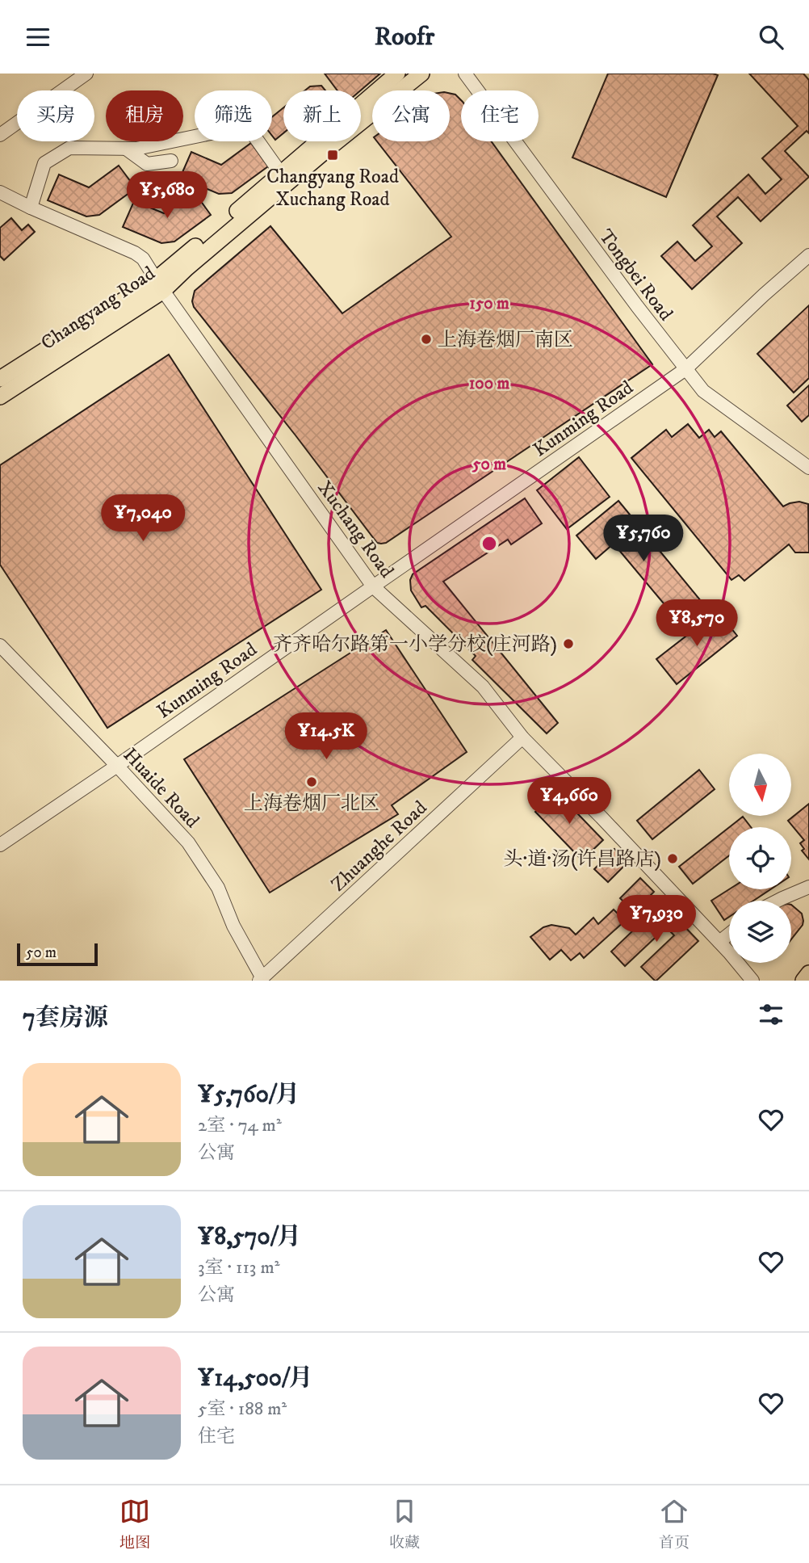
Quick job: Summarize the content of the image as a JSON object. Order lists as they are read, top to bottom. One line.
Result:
{"streets":{"main road":["Changyang Road"],"street":["Tongbei Road","Kunming Road","Xuchang Road","Huaide Road","Zhuanghe Road"]},"crossings":[["Tongbei Road","Kunming Road"],["Changyang Road","Xuchang Road"],["Kunming Road","Xuchang Road"],["Kunming Road","Huaide Road"],["Xuchang Road","Zhuanghe Road"],["Huaide Road","Zhuanghe Road"]],"places":{"transit":["Changyang Road Xuchang Road"],"other":["上海卷烟厂南区","齐齐哈尔路第一小学分校(庄河路)","上海卷烟厂北区","头·道·汤(许昌路店)"]},"scale_bar":"50 m","north":"bottom","page":{"header":"Roofr","chip":["买房","租房","筛选","新上","公寓","住宅"],"price":["¥5,680","¥7,040","¥5,760","¥8,570","¥14.5K","¥4,660","¥7,930"],"scale":"50 m","heading":"7套房源","list":[{"name":"¥5,760/月","note":"2室 · 74 m² · 公寓"},{"name":"¥8,570/月","note":"3室 · 113 m² · 公寓"},{"name":"¥14,500/月","note":"5室 · 188 m² · 住宅"}],"tabs":["地图","收藏","首页"]},"rings":["150 m","100 m","50 m"]}
